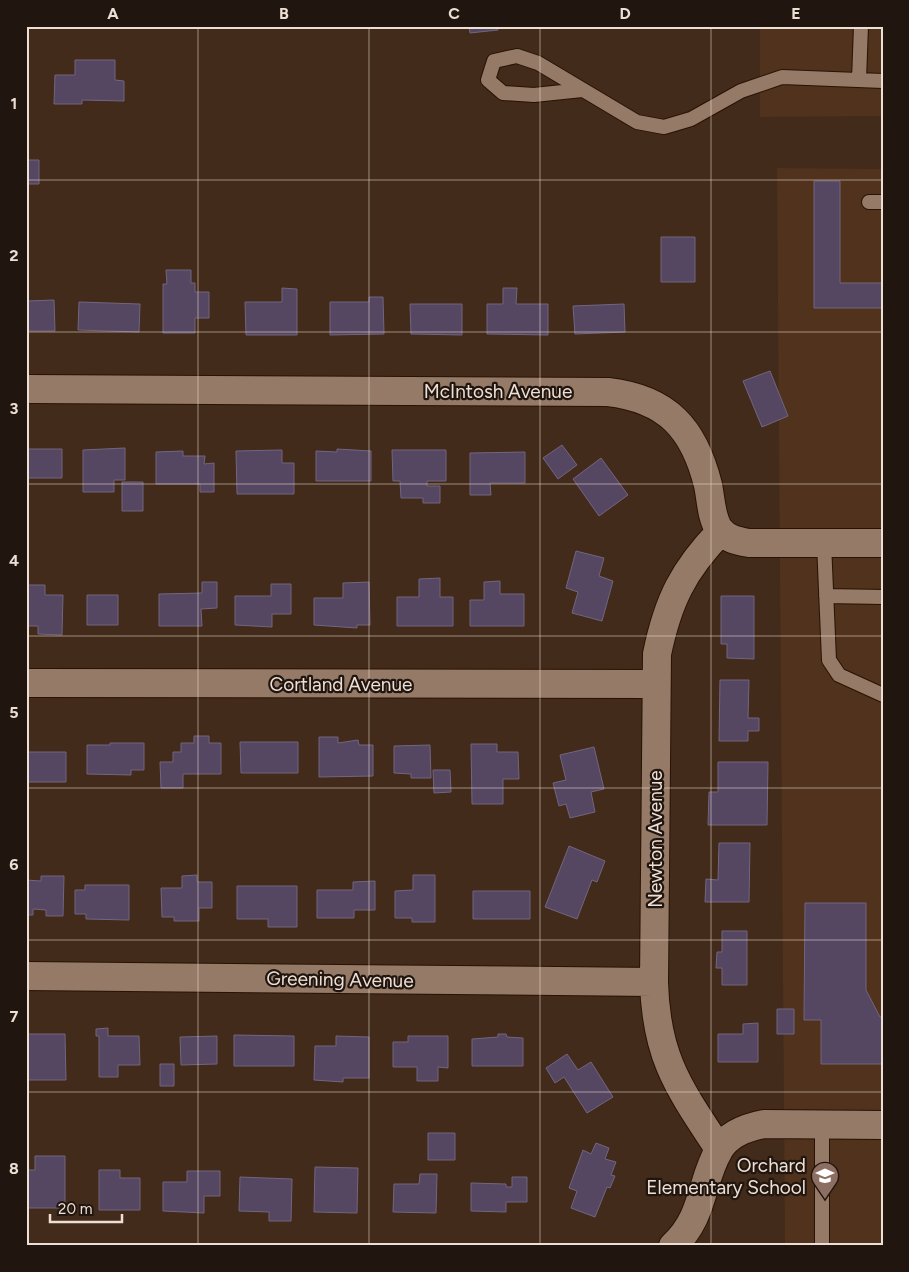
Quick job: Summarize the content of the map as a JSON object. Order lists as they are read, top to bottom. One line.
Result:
{"streets":{"street":["McIntosh Avenue","Cortland Avenue","Newton Avenue","Greening Avenue"]},"crossings":[["McIntosh Avenue","Newton Avenue"],["Cortland Avenue","Newton Avenue"],["Newton Avenue","Greening Avenue"]],"places":{"school or university":["Orchard Elementary School"]},"scale_bar":"20 m","grid":{"columns":["A","B","C","D","E"],"rows":["1","2","3","4","5","6","7","8"]}}
